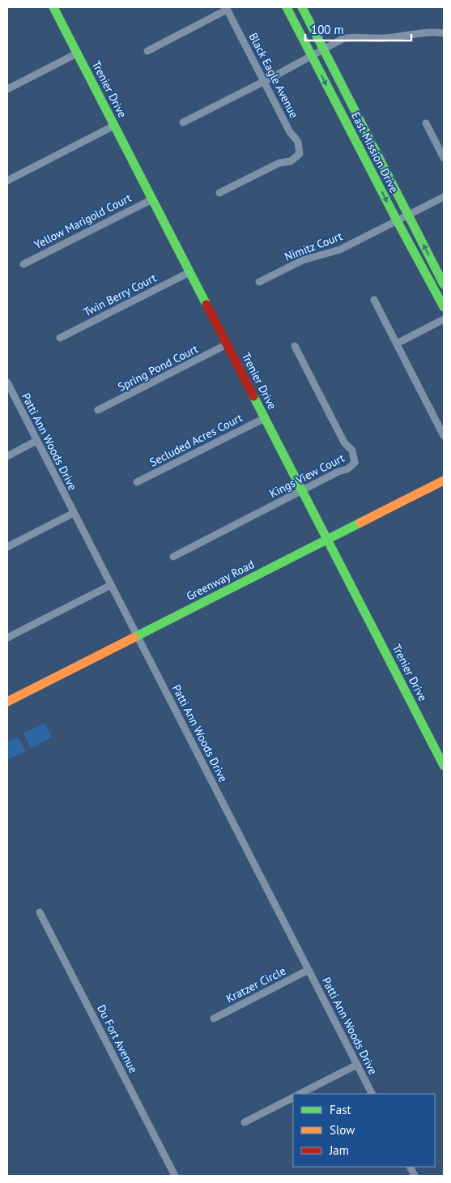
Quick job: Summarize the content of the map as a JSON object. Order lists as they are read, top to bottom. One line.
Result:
{"streets":{"street":["Black Eagle Avenue","Trenier Drive","East Mission Drive","Yellow Marigold Court","Nimitz Court","Twin Berry Court","Spring Pond Court","Secluded Acres Court","Patti Ann Woods Drive","Kings View Court","Greenway Road","Kratzer Circle","Du Fort Avenue"]},"crossings":[["Trenier Drive","Yellow Marigold Court"],["Trenier Drive","Twin Berry Court"],["Trenier Drive","Spring Pond Court"],["Trenier Drive","Secluded Acres Court"],["Trenier Drive","Kings View Court"],["Trenier Drive","Greenway Road"],["East Mission Drive","Nimitz Court"],["Patti Ann Woods Drive","Greenway Road"],["Patti Ann Woods Drive","Kratzer Circle"]],"legend":["Fast","Slow","Jam"],"scale_bar":"100 m"}
